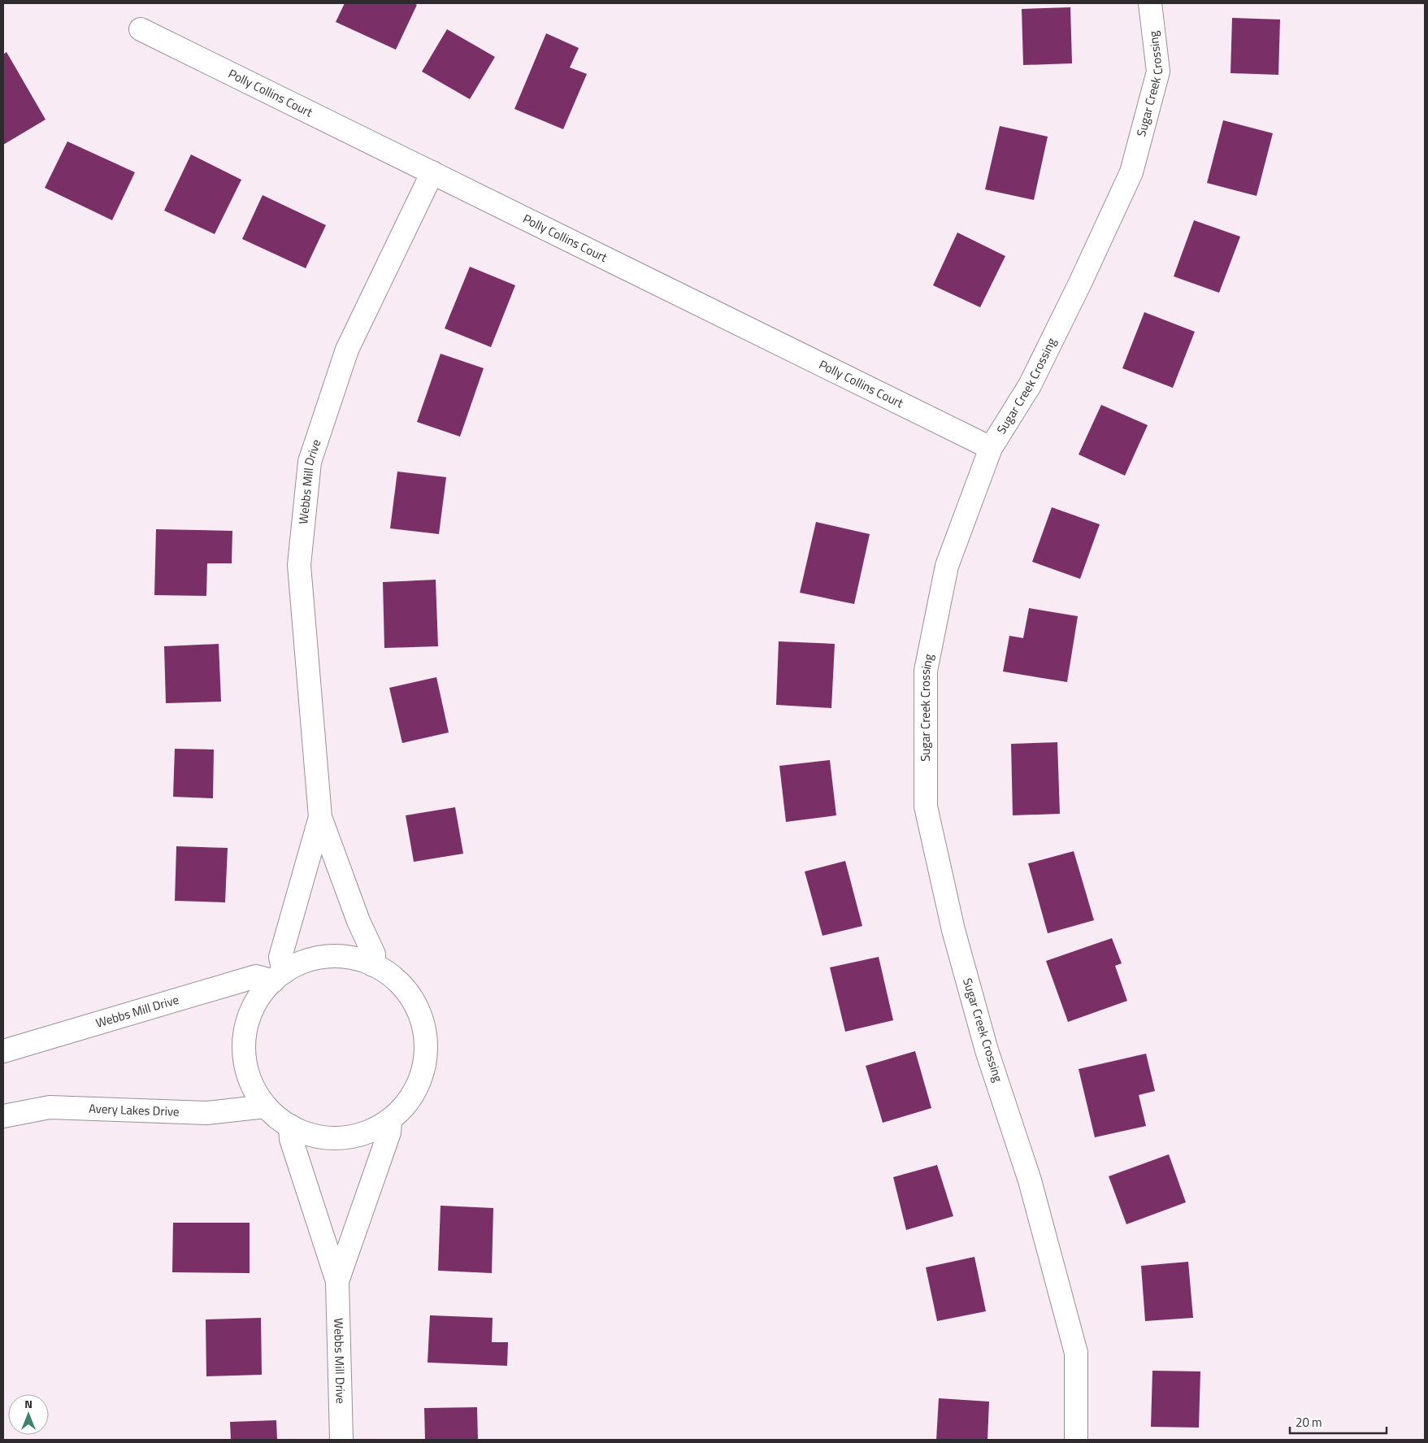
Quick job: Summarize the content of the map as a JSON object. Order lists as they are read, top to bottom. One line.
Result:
{"streets":{"street":["Sugar Creek Crossing","Polly Collins Court","Webbs Mill Drive","Avery Lakes Drive"]},"crossings":[["Sugar Creek Crossing","Polly Collins Court"],["Polly Collins Court","Webbs Mill Drive"]],"scale_bar":"20 m","north":"top"}
